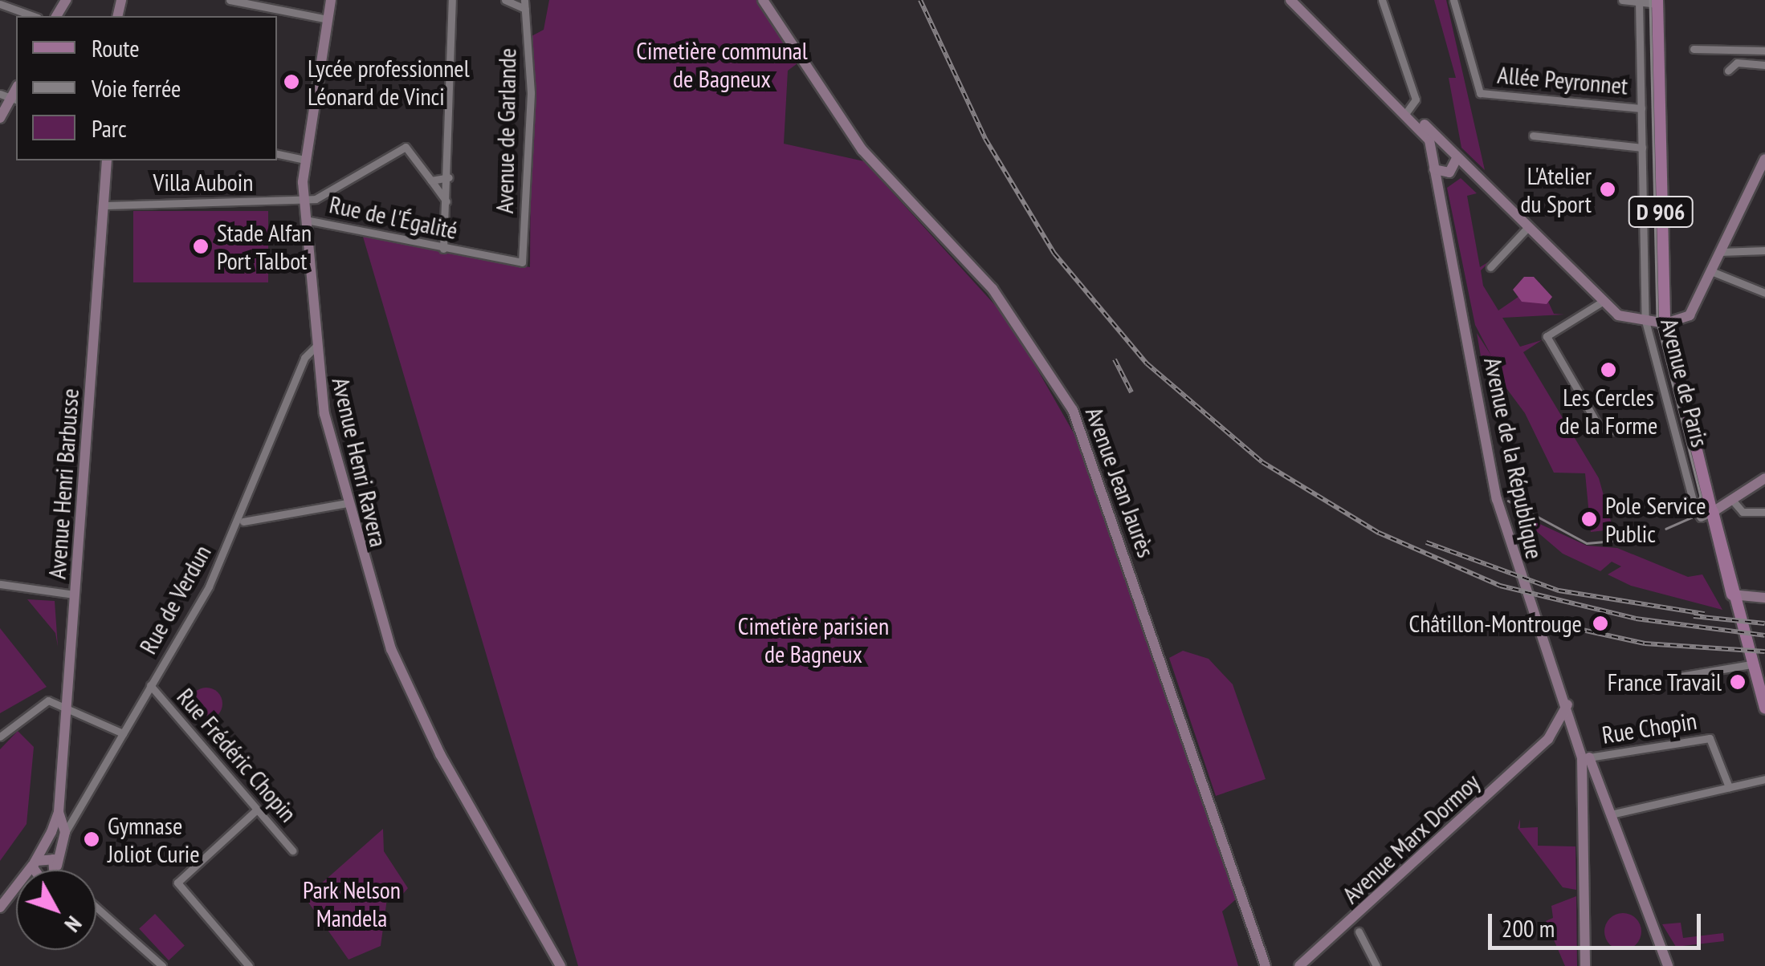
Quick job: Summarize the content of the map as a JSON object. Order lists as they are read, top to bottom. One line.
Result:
{"streets":{"main road":["D 906","Avenue de Paris"],"street":["Allée Peyronnet","Avenue de Garlande","Villa Auboin","Rue de l'Égalité","Avenue de la République","Avenue Henri Ravera","Avenue Jean Jaurès","Avenue Henri Barbusse","Rue de Verdun","Rue Chopin","Rue Frédéric Chopin","Avenue Marx Dormoy"]},"crossings":[["Allée Peyronnet","Avenue de Paris"],["Avenue de Garlande","Rue de l'Égalité"],["Villa Auboin","Avenue Henri Ravera"],["Villa Auboin","Avenue Henri Barbusse"],["D 906","Avenue de Paris"],["Rue de l'Égalité","Avenue Henri Ravera"],["Avenue de la République","Avenue Marx Dormoy"],["Avenue Henri Ravera","Rue de Verdun"],["Avenue Henri Barbusse","Rue de Verdun"],["Rue de Verdun","Rue Frédéric Chopin"]],"parks":["Cimetière communal de Bagneux","Cimetière parisien de Bagneux","Park Nelson Mandela"],"places":["Lycée professionnel Léonard de Vinci","L'Atelier du Sport","Stade Alfan Port Talbot","Les Cercles de la Forme","Pole Service Public","Châtillon-Montrouge","France Travail","Gymnase Joliot Curie"],"legend":["Route","Voie ferrée","Parc"],"scale_bar":"200 m","north":"bottom right"}
